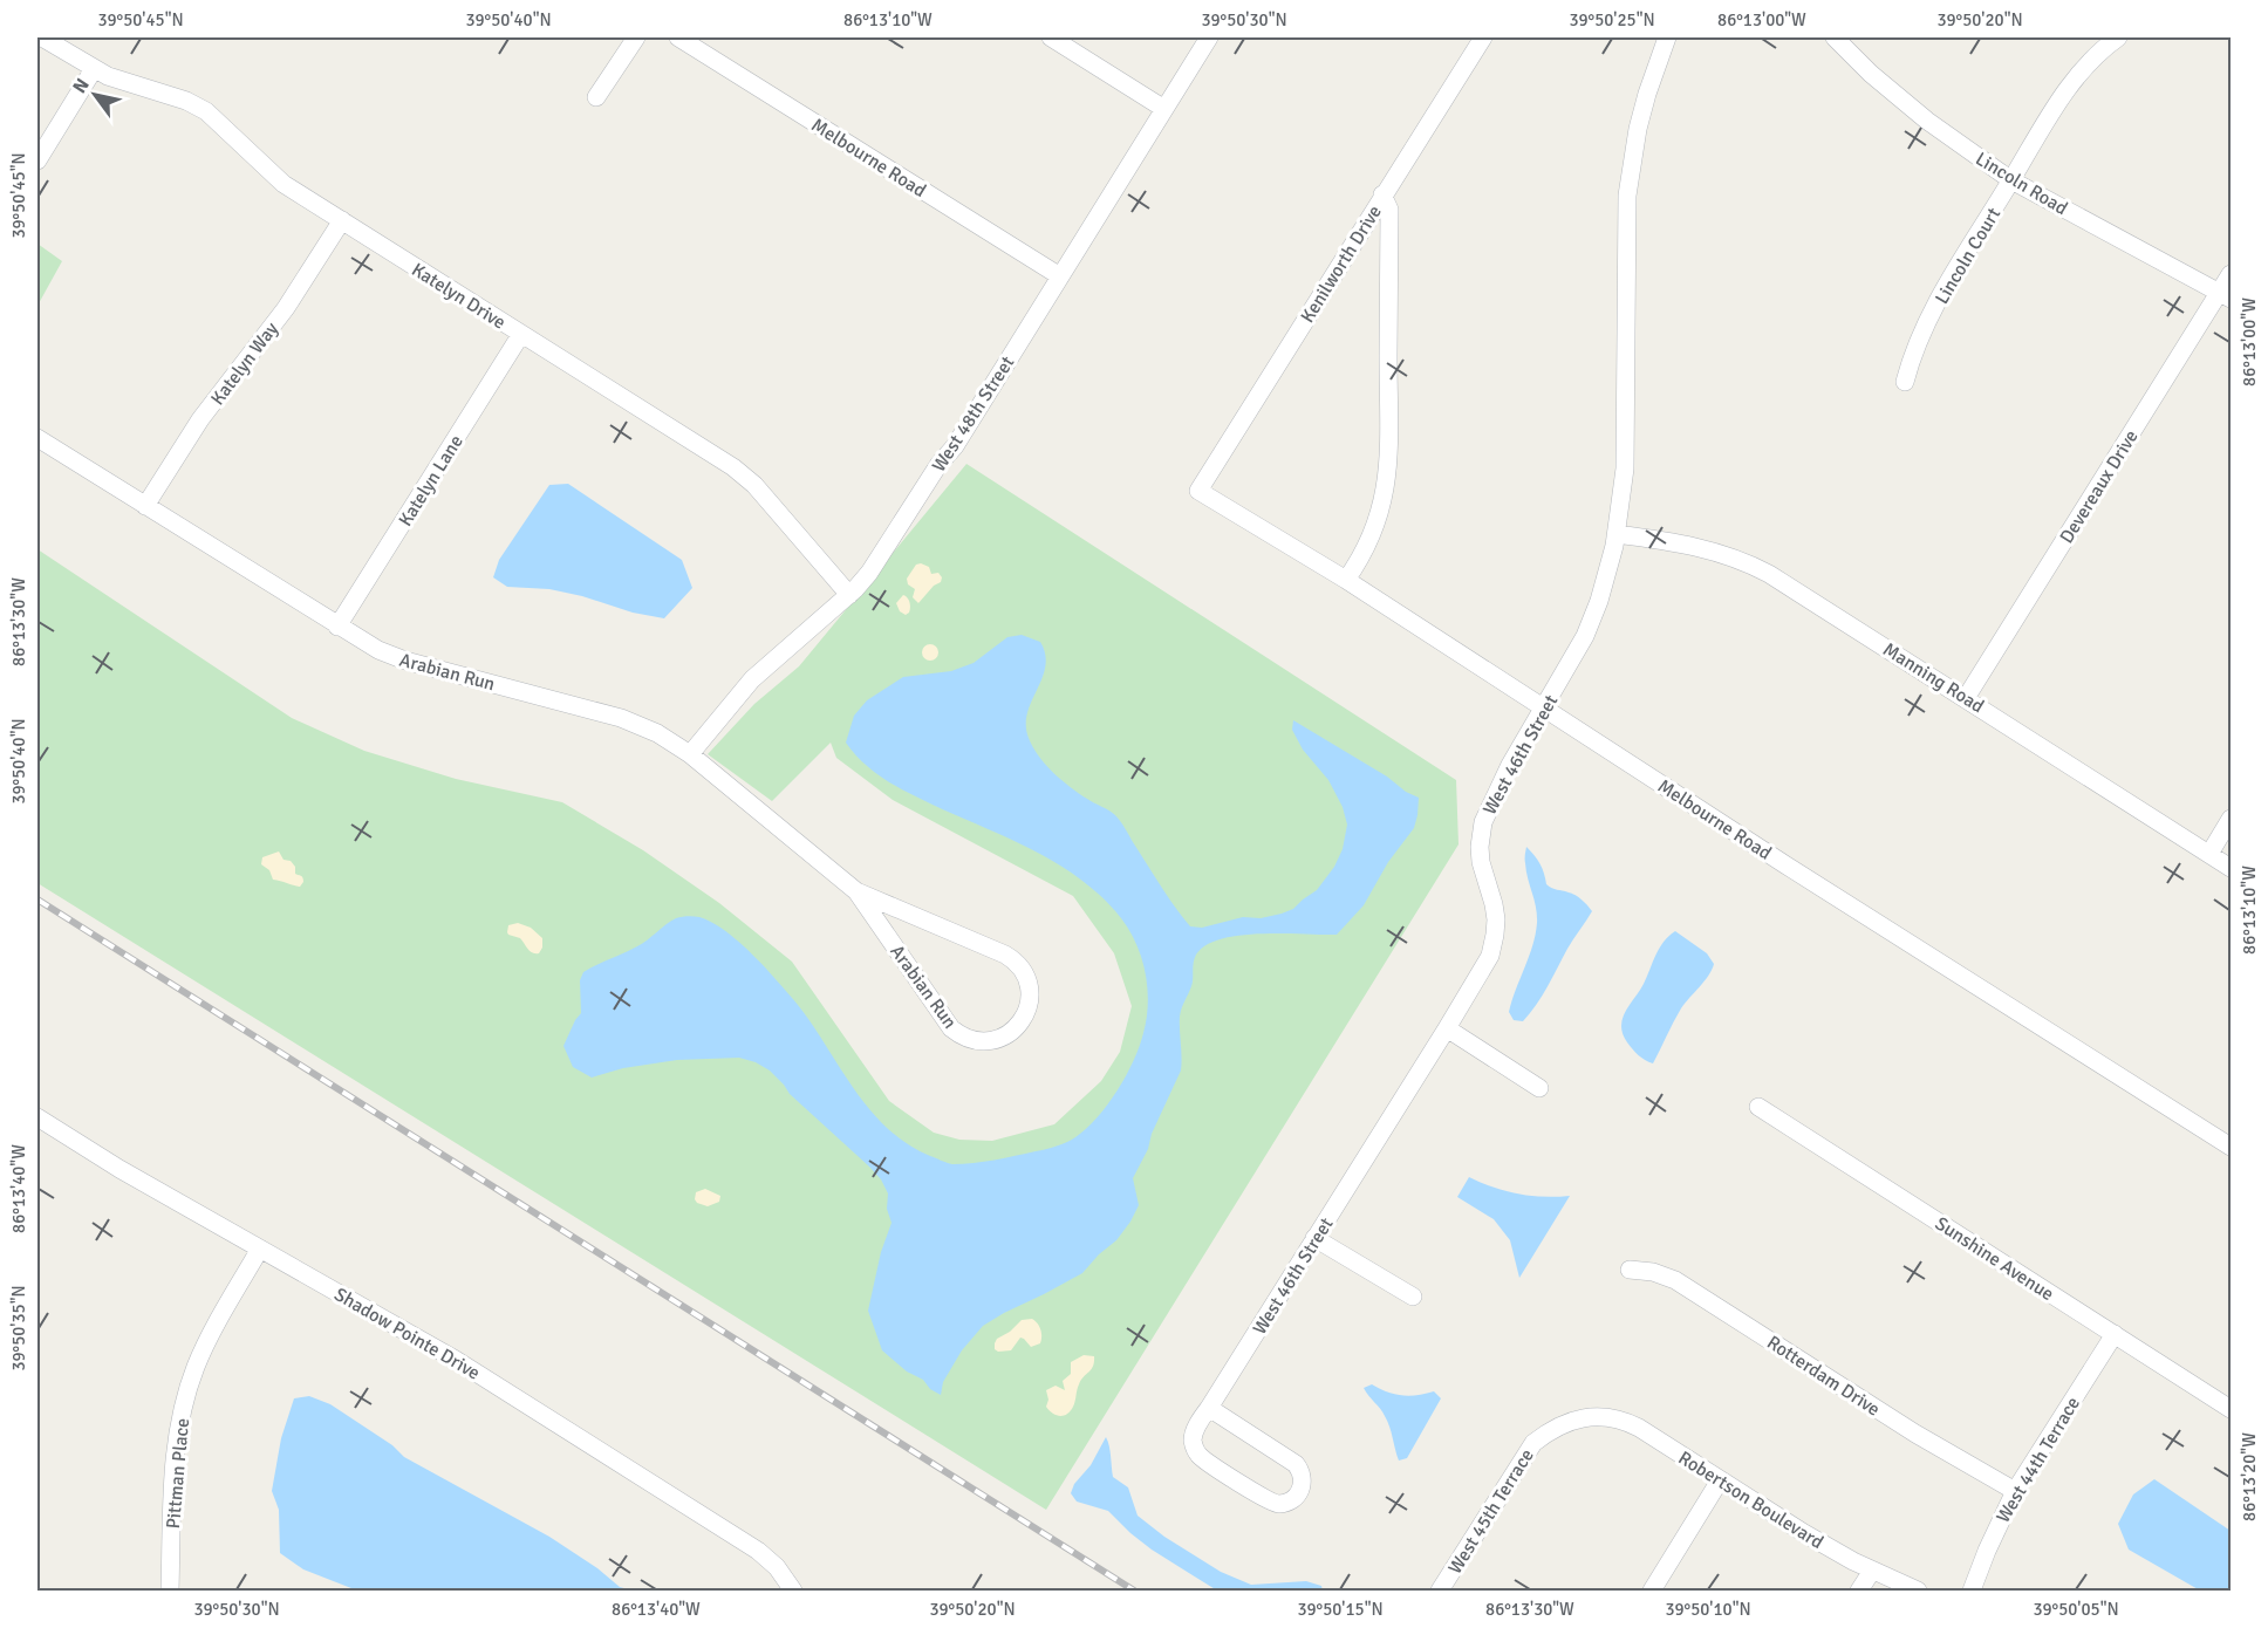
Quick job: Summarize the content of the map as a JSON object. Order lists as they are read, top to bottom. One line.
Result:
{"streets":{"street":["Melbourne Road","Lincoln Road","Lincoln Court","Kenilworth Drive","Katelyn Drive","Katelyn Way","West 48th Street","Katelyn Lane","Devereaux Drive","Arabian Run","Manning Road","West 46th Street","Sunshine Avenue","Shadow Pointe Drive","Rotterdam Drive","West 44th Terrace","Pittman Place","Robertson Boulevard","West 45th Terrace"]},"crossings":[["Melbourne Road","Kenilworth Drive"],["Melbourne Road","West 48th Street"],["Melbourne Road","West 46th Street"],["Lincoln Road","Lincoln Court"],["Lincoln Road","Devereaux Drive"],["Katelyn Drive","Katelyn Way"],["Katelyn Drive","West 48th Street"],["Katelyn Drive","Katelyn Lane"],["Katelyn Way","Arabian Run"],["West 48th Street","Arabian Run"],["Katelyn Lane","Arabian Run"],["Devereaux Drive","Manning Road"],["Manning Road","West 46th Street"],["Sunshine Avenue","West 44th Terrace"],["Shadow Pointe Drive","Pittman Place"],["Rotterdam Drive","West 44th Terrace"],["Robertson Boulevard","West 45th Terrace"]],"north":"top left","coordinates":["39°50'45\"N","39°50'40\"N","86°13'10\"W","39°50'30\"N","39°50'25\"N","86°13'00\"W","39°50'20\"N","86°13'30\"W","86°13'40\"W","39°50'35\"N","86°13'20\"W","39°50'15\"N","39°50'10\"N","39°50'05\"N"]}
